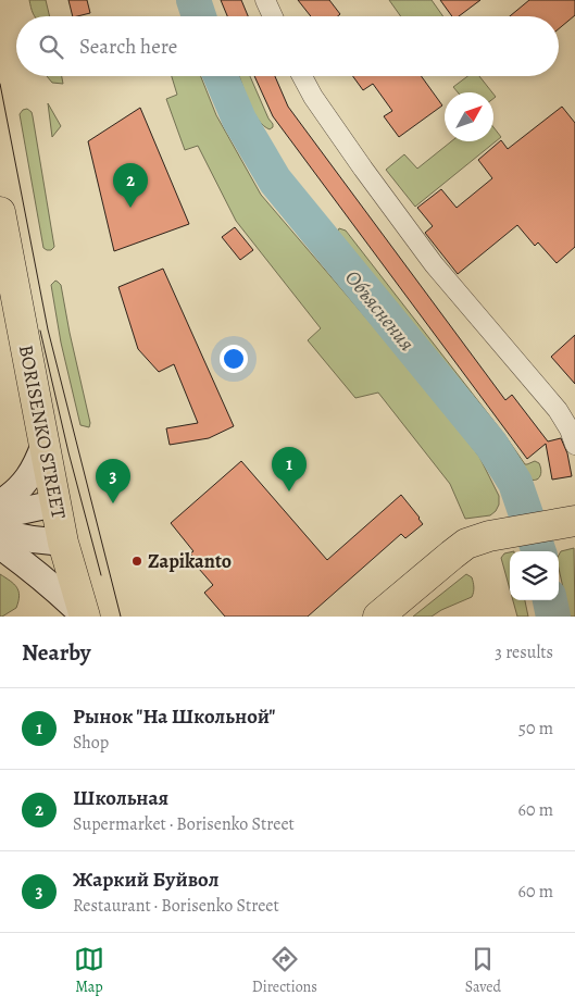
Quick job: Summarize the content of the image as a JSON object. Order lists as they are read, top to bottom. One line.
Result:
{"streets":{"main road":["BORISENKO STREET"]},"water":["Объяснения"],"places":["Zapikanto"],"north":"top right","page":{"search":"Search here","pins":["2","1","3"],"heading":["Nearby","3 results"],"list":[{"mark":"1","name":"Рынок \"На Школьной\"","note":"Shop","value":"50 m"},{"mark":"2","name":"Школьная","note":"Supermarket · Borisenko Street","value":"60 m"},{"mark":"3","name":"Жаркий Буйвол","note":"Restaurant · Borisenko Street","value":"60 m"}],"nav":["Map","Directions","Saved"]}}
